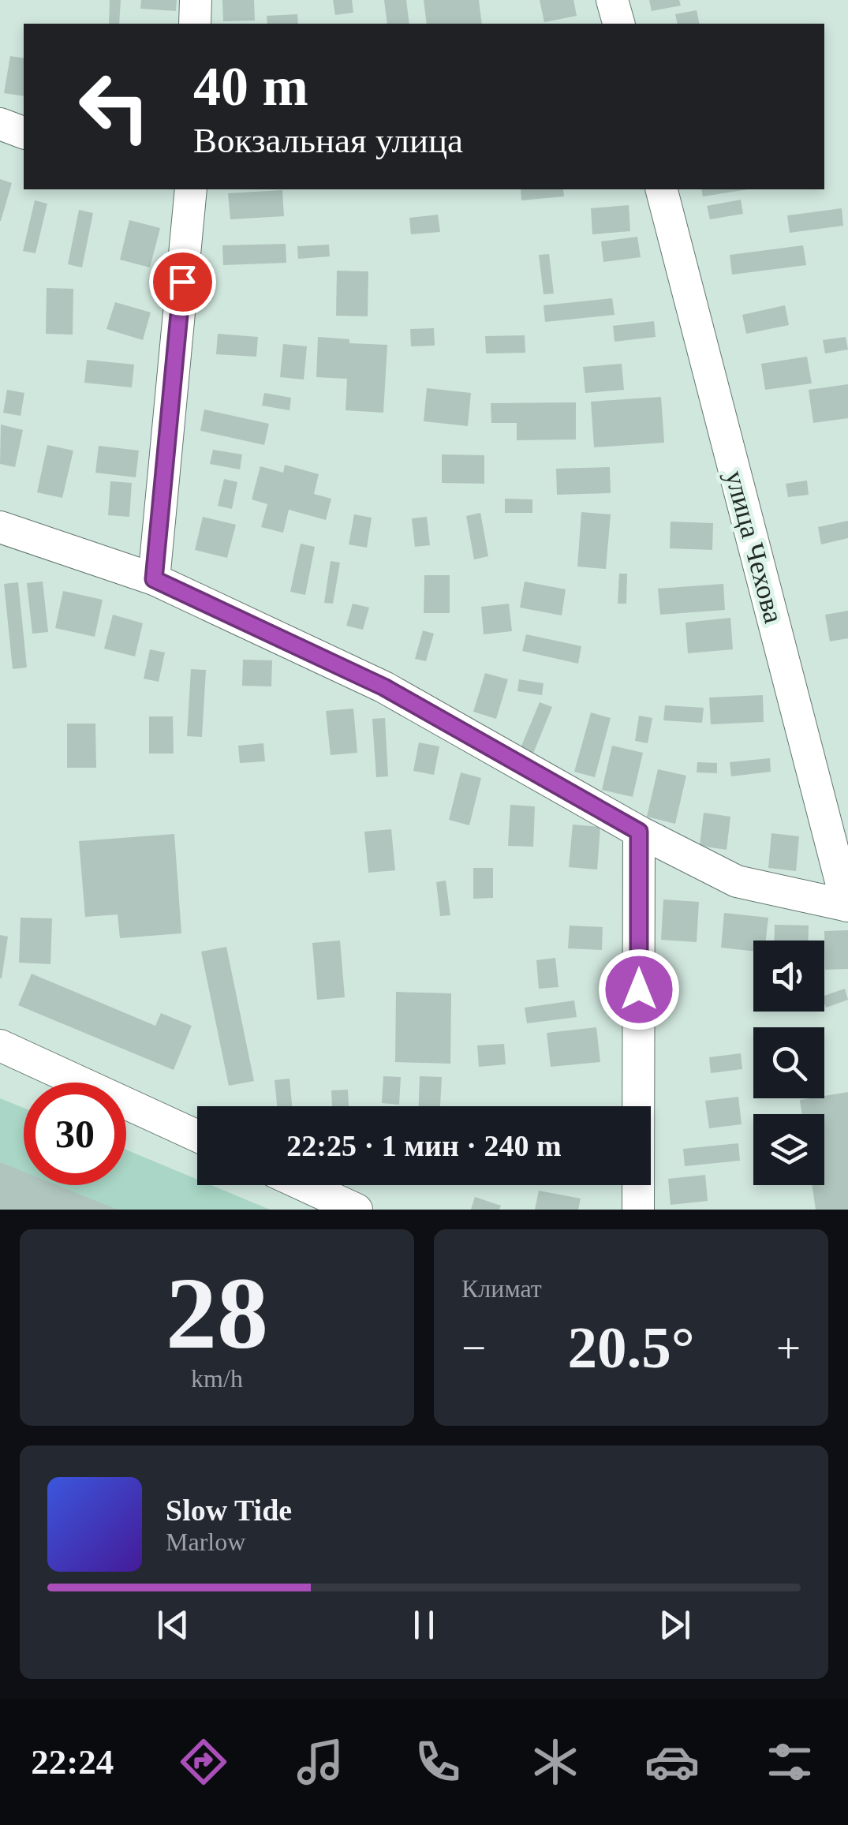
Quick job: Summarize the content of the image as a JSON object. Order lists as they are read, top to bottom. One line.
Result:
{"streets":{"street":["улица Чехова"]},"page":{"turn":["40 m","Вокзальная улица"],"limit":"30","trip":"22:25 · 1 мин · 240 m","tile":[["28","km/h"],"Климат"],"heat":["−","20.5°","+"],"song":["Slow Tide","Marlow"],"tabs":"22:24"}}
